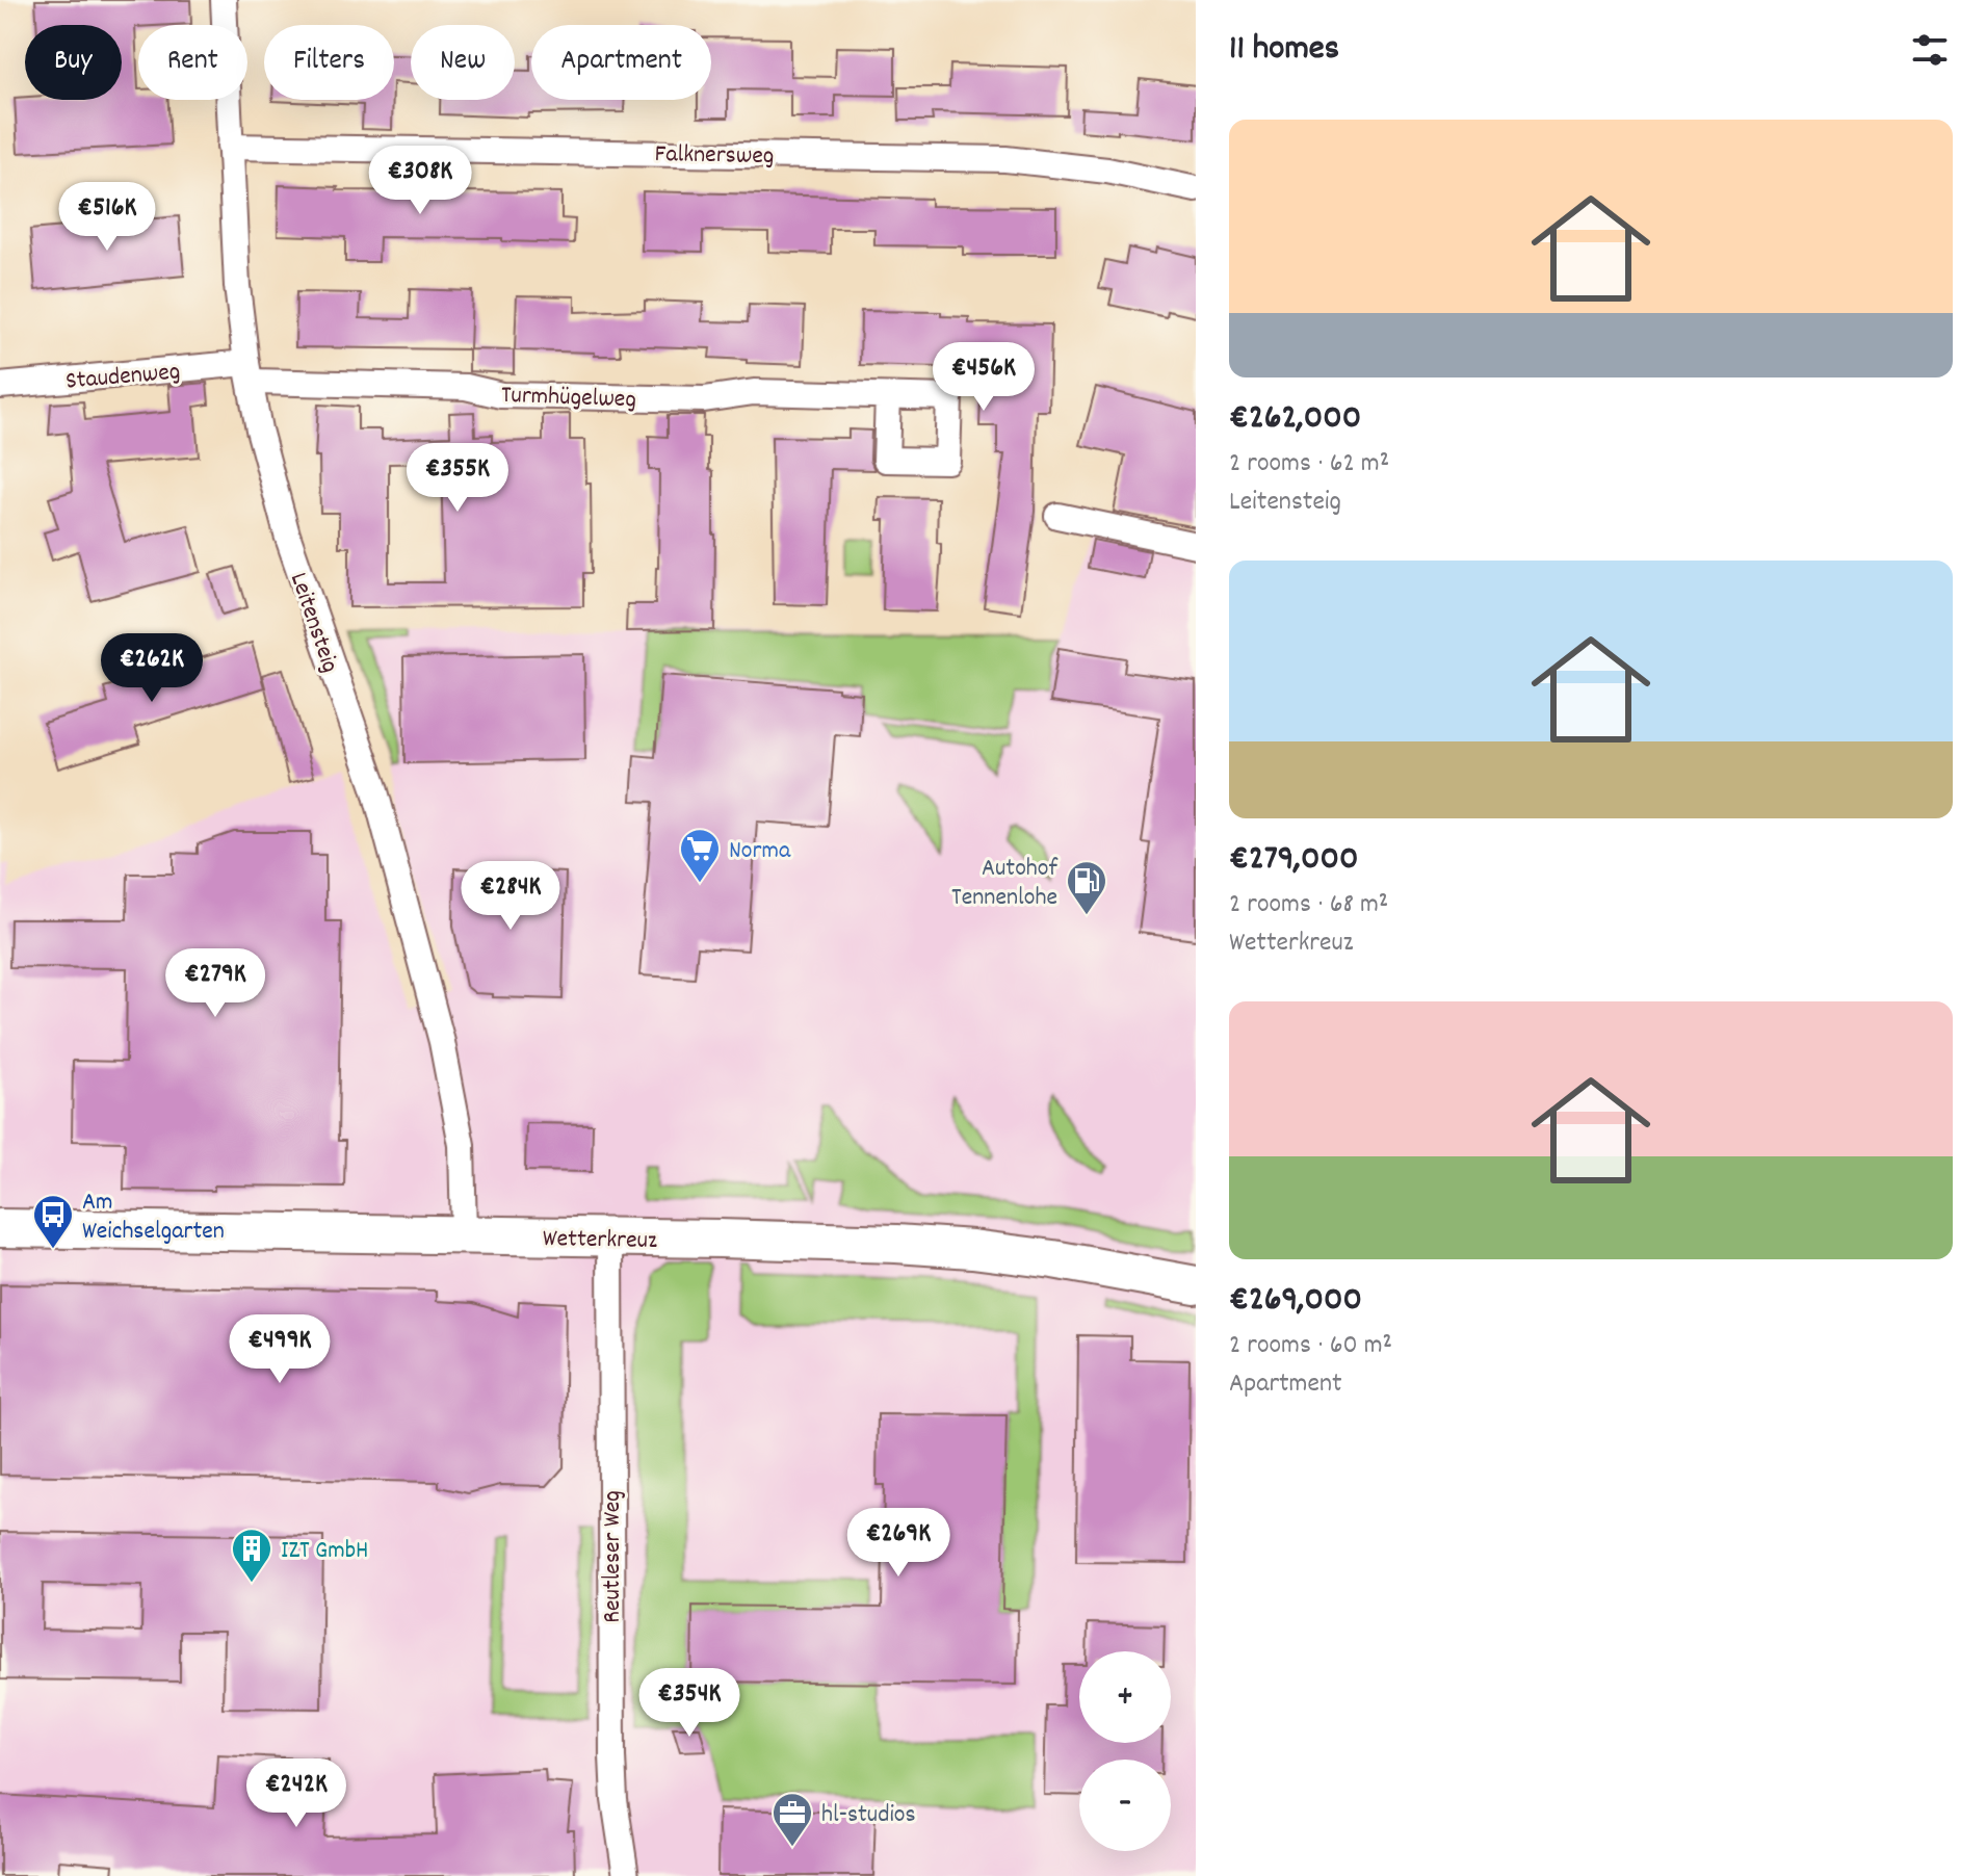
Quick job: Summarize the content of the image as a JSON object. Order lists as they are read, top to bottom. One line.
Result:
{"streets":{"street":["Falknersweg","Staudenweg","Turmhügelweg","Leitensteig","Wetterkreuz","Reutleser Weg"]},"crossings":[["Falknersweg","Leitensteig"],["Staudenweg","Turmhügelweg"],["Staudenweg","Leitensteig"],["Turmhügelweg","Leitensteig"],["Leitensteig","Wetterkreuz"],["Wetterkreuz","Reutleser Weg"]],"places":{"supermarket":["Norma"],"fuel station":["Autohof Tennenlohe"],"bus stop":["Am Weichselgarten"],"building":["IZT GmbH"],"office":["hl-studios"]},"page":{"heading":"11 homes","chip":["Buy","Rent","Filters","New","Apartment"],"list":[{"name":"€262,000","note":"2 rooms · 62 m² · Leitensteig"},{"name":"€279,000","note":"2 rooms · 68 m² · Wetterkreuz"},{"name":"€269,000","note":"2 rooms · 60 m² · Apartment"}],"price":["€308K","€516K","€456K","€355K","€262K","€284K","€279K","€499K","€269K","€354K","€242K"],"map_buttons":["+","−"]}}
